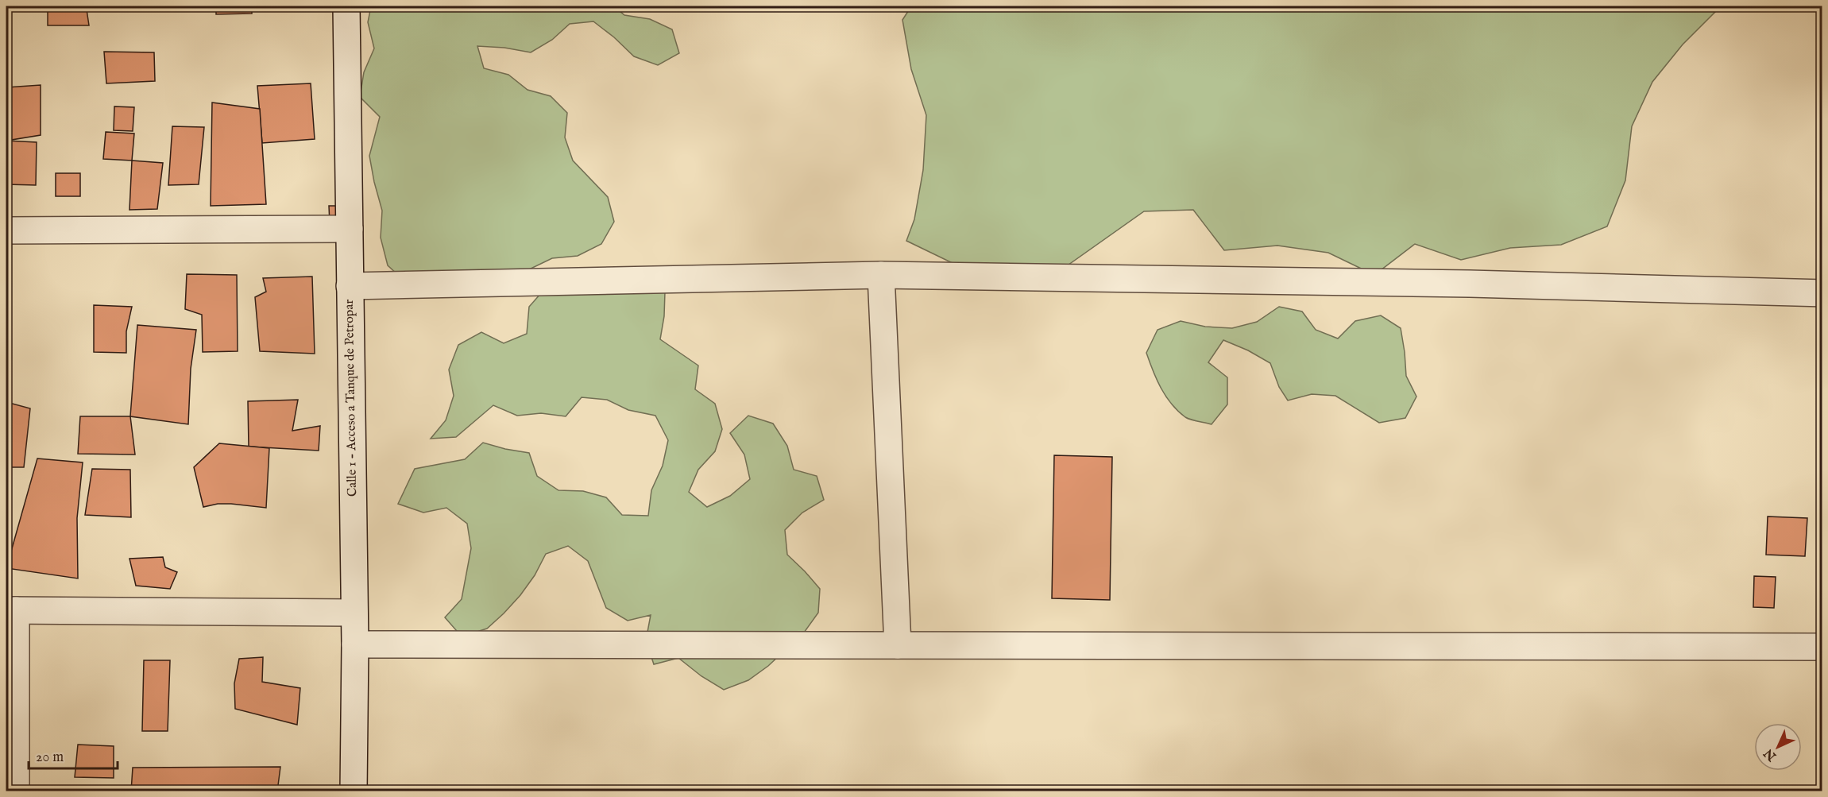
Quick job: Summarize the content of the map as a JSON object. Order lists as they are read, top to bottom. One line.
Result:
{"streets":{"street":["Calle 1 - Acceso a Tanque de Petropar"]},"scale_bar":"20 m","north":"bottom left"}
